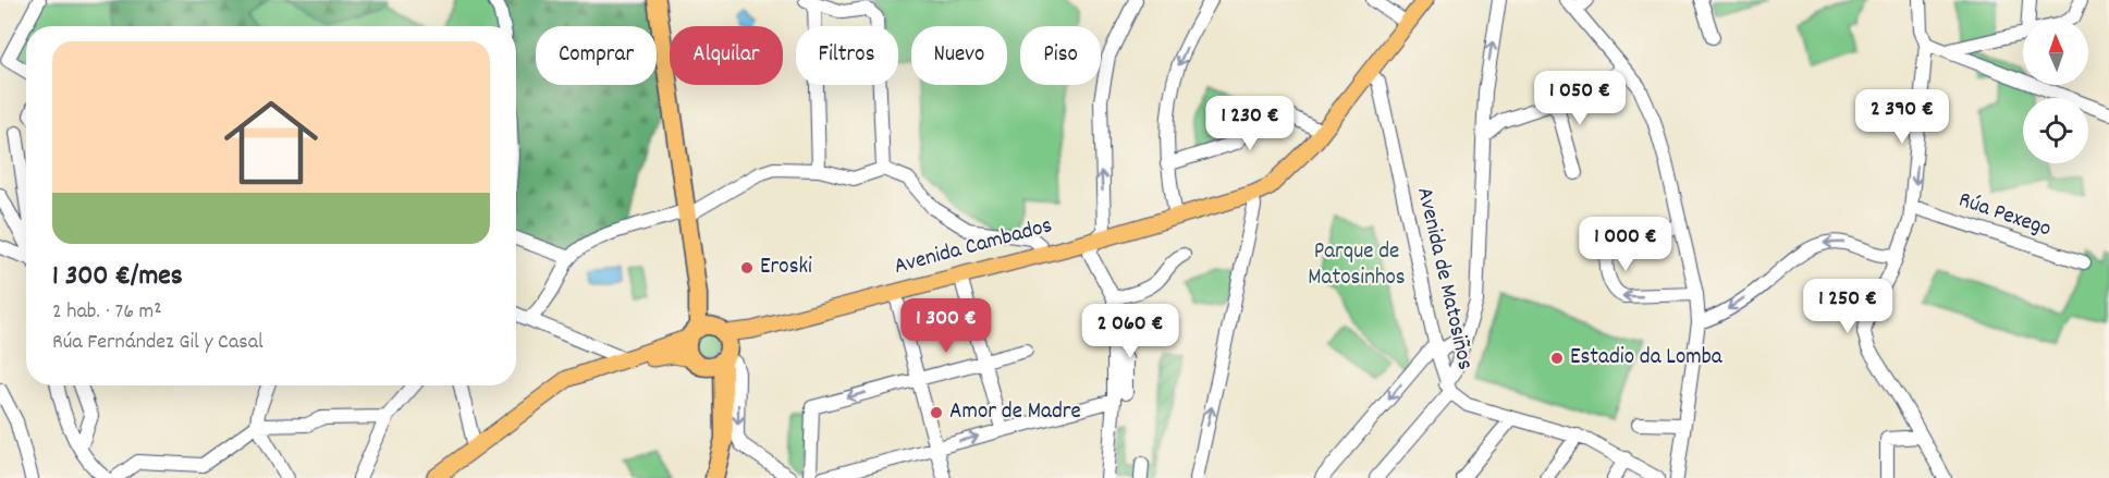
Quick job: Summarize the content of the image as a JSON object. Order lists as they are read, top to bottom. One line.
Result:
{"streets":{"main road":["Avenida Cambados"],"street":["Rúa Pexego","Avenida de Matosiños"]},"crossings":[["Avenida Cambados","Avenida de Matosiños"]],"parks":["Parque de Matosinhos"],"places":["Eroski","Estadio da Lomba","Amor de Madre"],"north":"top","page":{"chip":["Comprar","Alquilar","Filtros","Nuevo","Piso"],"list":[{"name":"1 300 €/mes","note":"2 hab. · 76 m² · Rúa Fernández Gil y Casal"}],"price":["1 050 €","2 390 €","1 230 €","1 000 €","1 250 €","1 300 €","2 060 €"]}}
